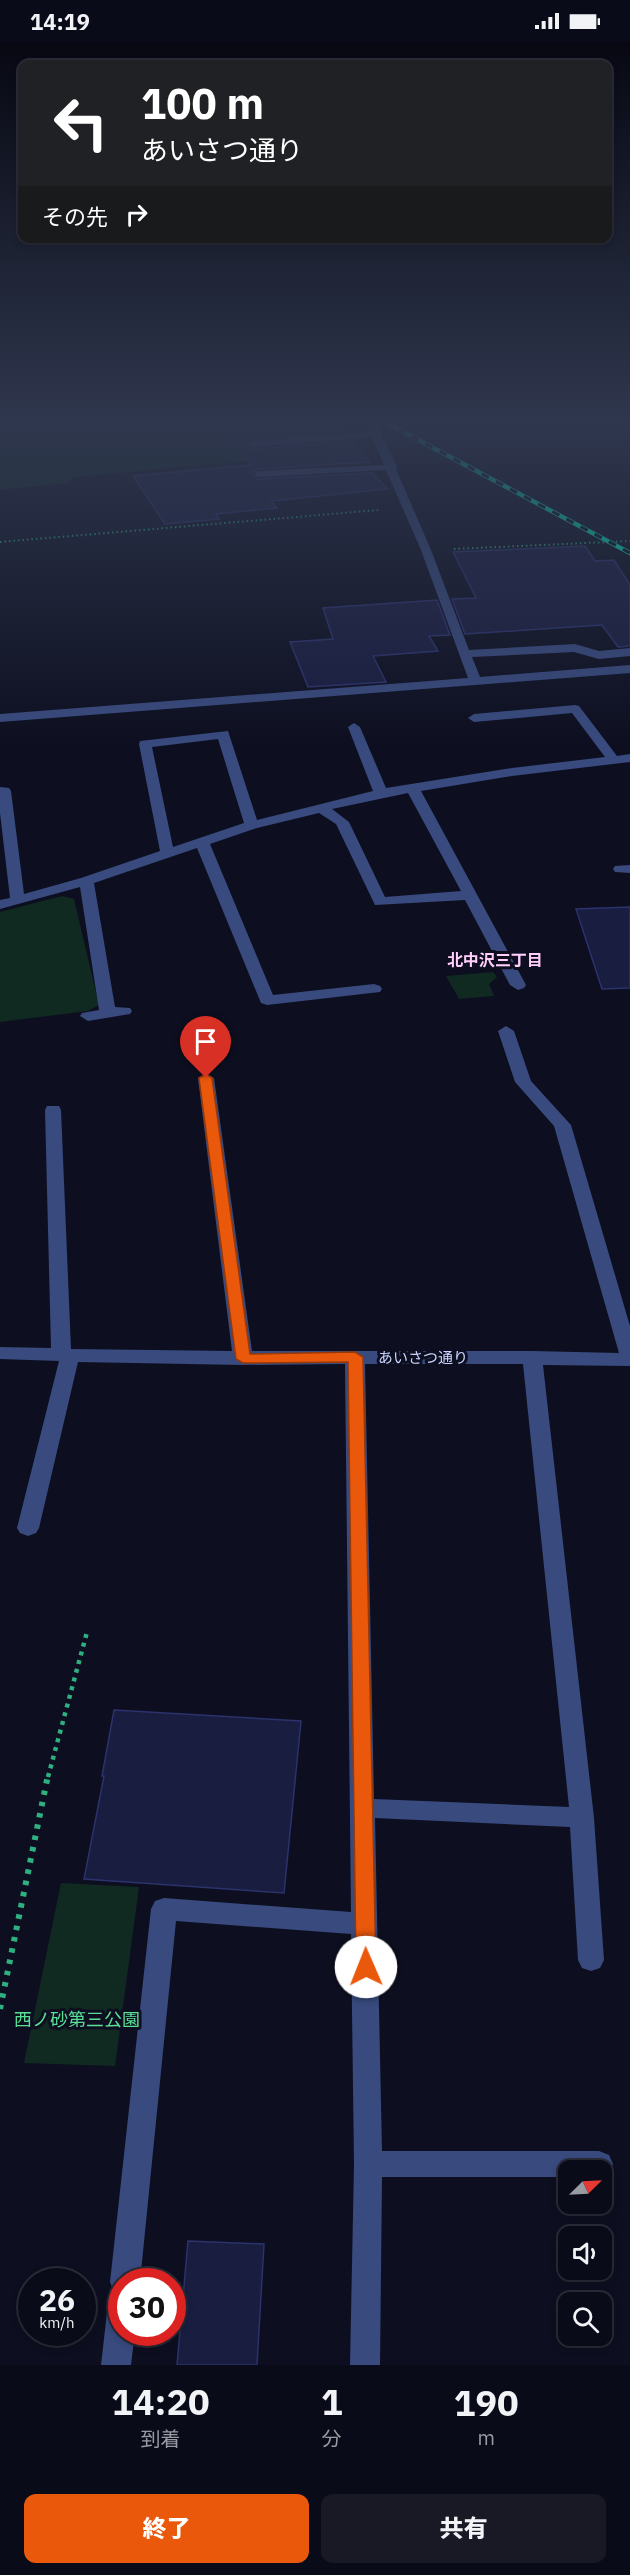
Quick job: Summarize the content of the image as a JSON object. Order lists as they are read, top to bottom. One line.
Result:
{"streets":{"street":["あいさつ通り"]},"districts":["北中沢三丁目"],"parks":["西ノ砂第三公園"],"north":"top right","page":{"status":"14:19","turn":["100 m","あいさつ通り"],"then":"その先","speed":"26 km/h","limit":"30","eta":["14:20","到着","1","分","190","m"],"buttons":["終了","共有"]}}
